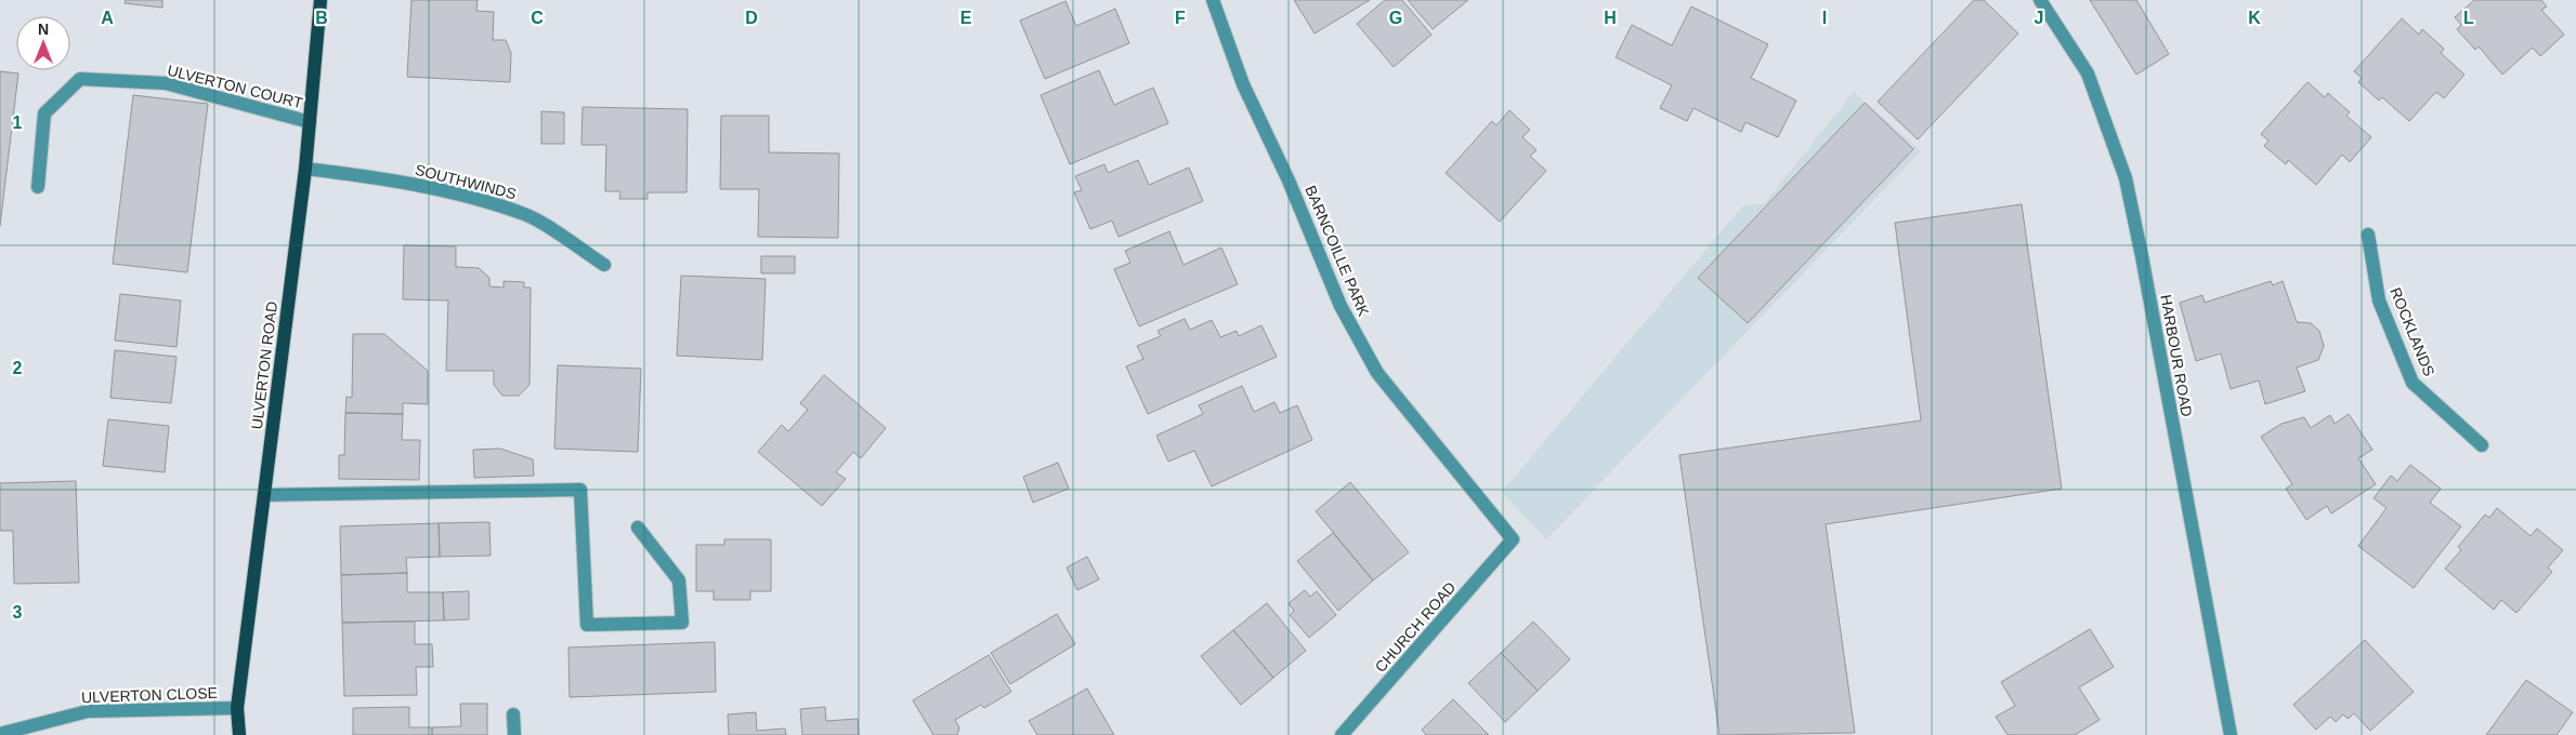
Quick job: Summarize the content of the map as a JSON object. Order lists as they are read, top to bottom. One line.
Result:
{"streets":{"main road":["ULVERTON ROAD"],"street":["ULVERTON COURT","SOUTHWINDS","BARNCOILLE PARK","ROCKLANDS","HARBOUR ROAD","CHURCH ROAD","ULVERTON CLOSE"]},"crossings":[["ULVERTON COURT","ULVERTON ROAD"],["SOUTHWINDS","ULVERTON ROAD"],["BARNCOILLE PARK","CHURCH ROAD"],["ULVERTON ROAD","ULVERTON CLOSE"]],"north":"top","grid":{"columns":["A","B","C","D","E","F","G","H","I","J","K","L"],"rows":["1","2","3"]}}
